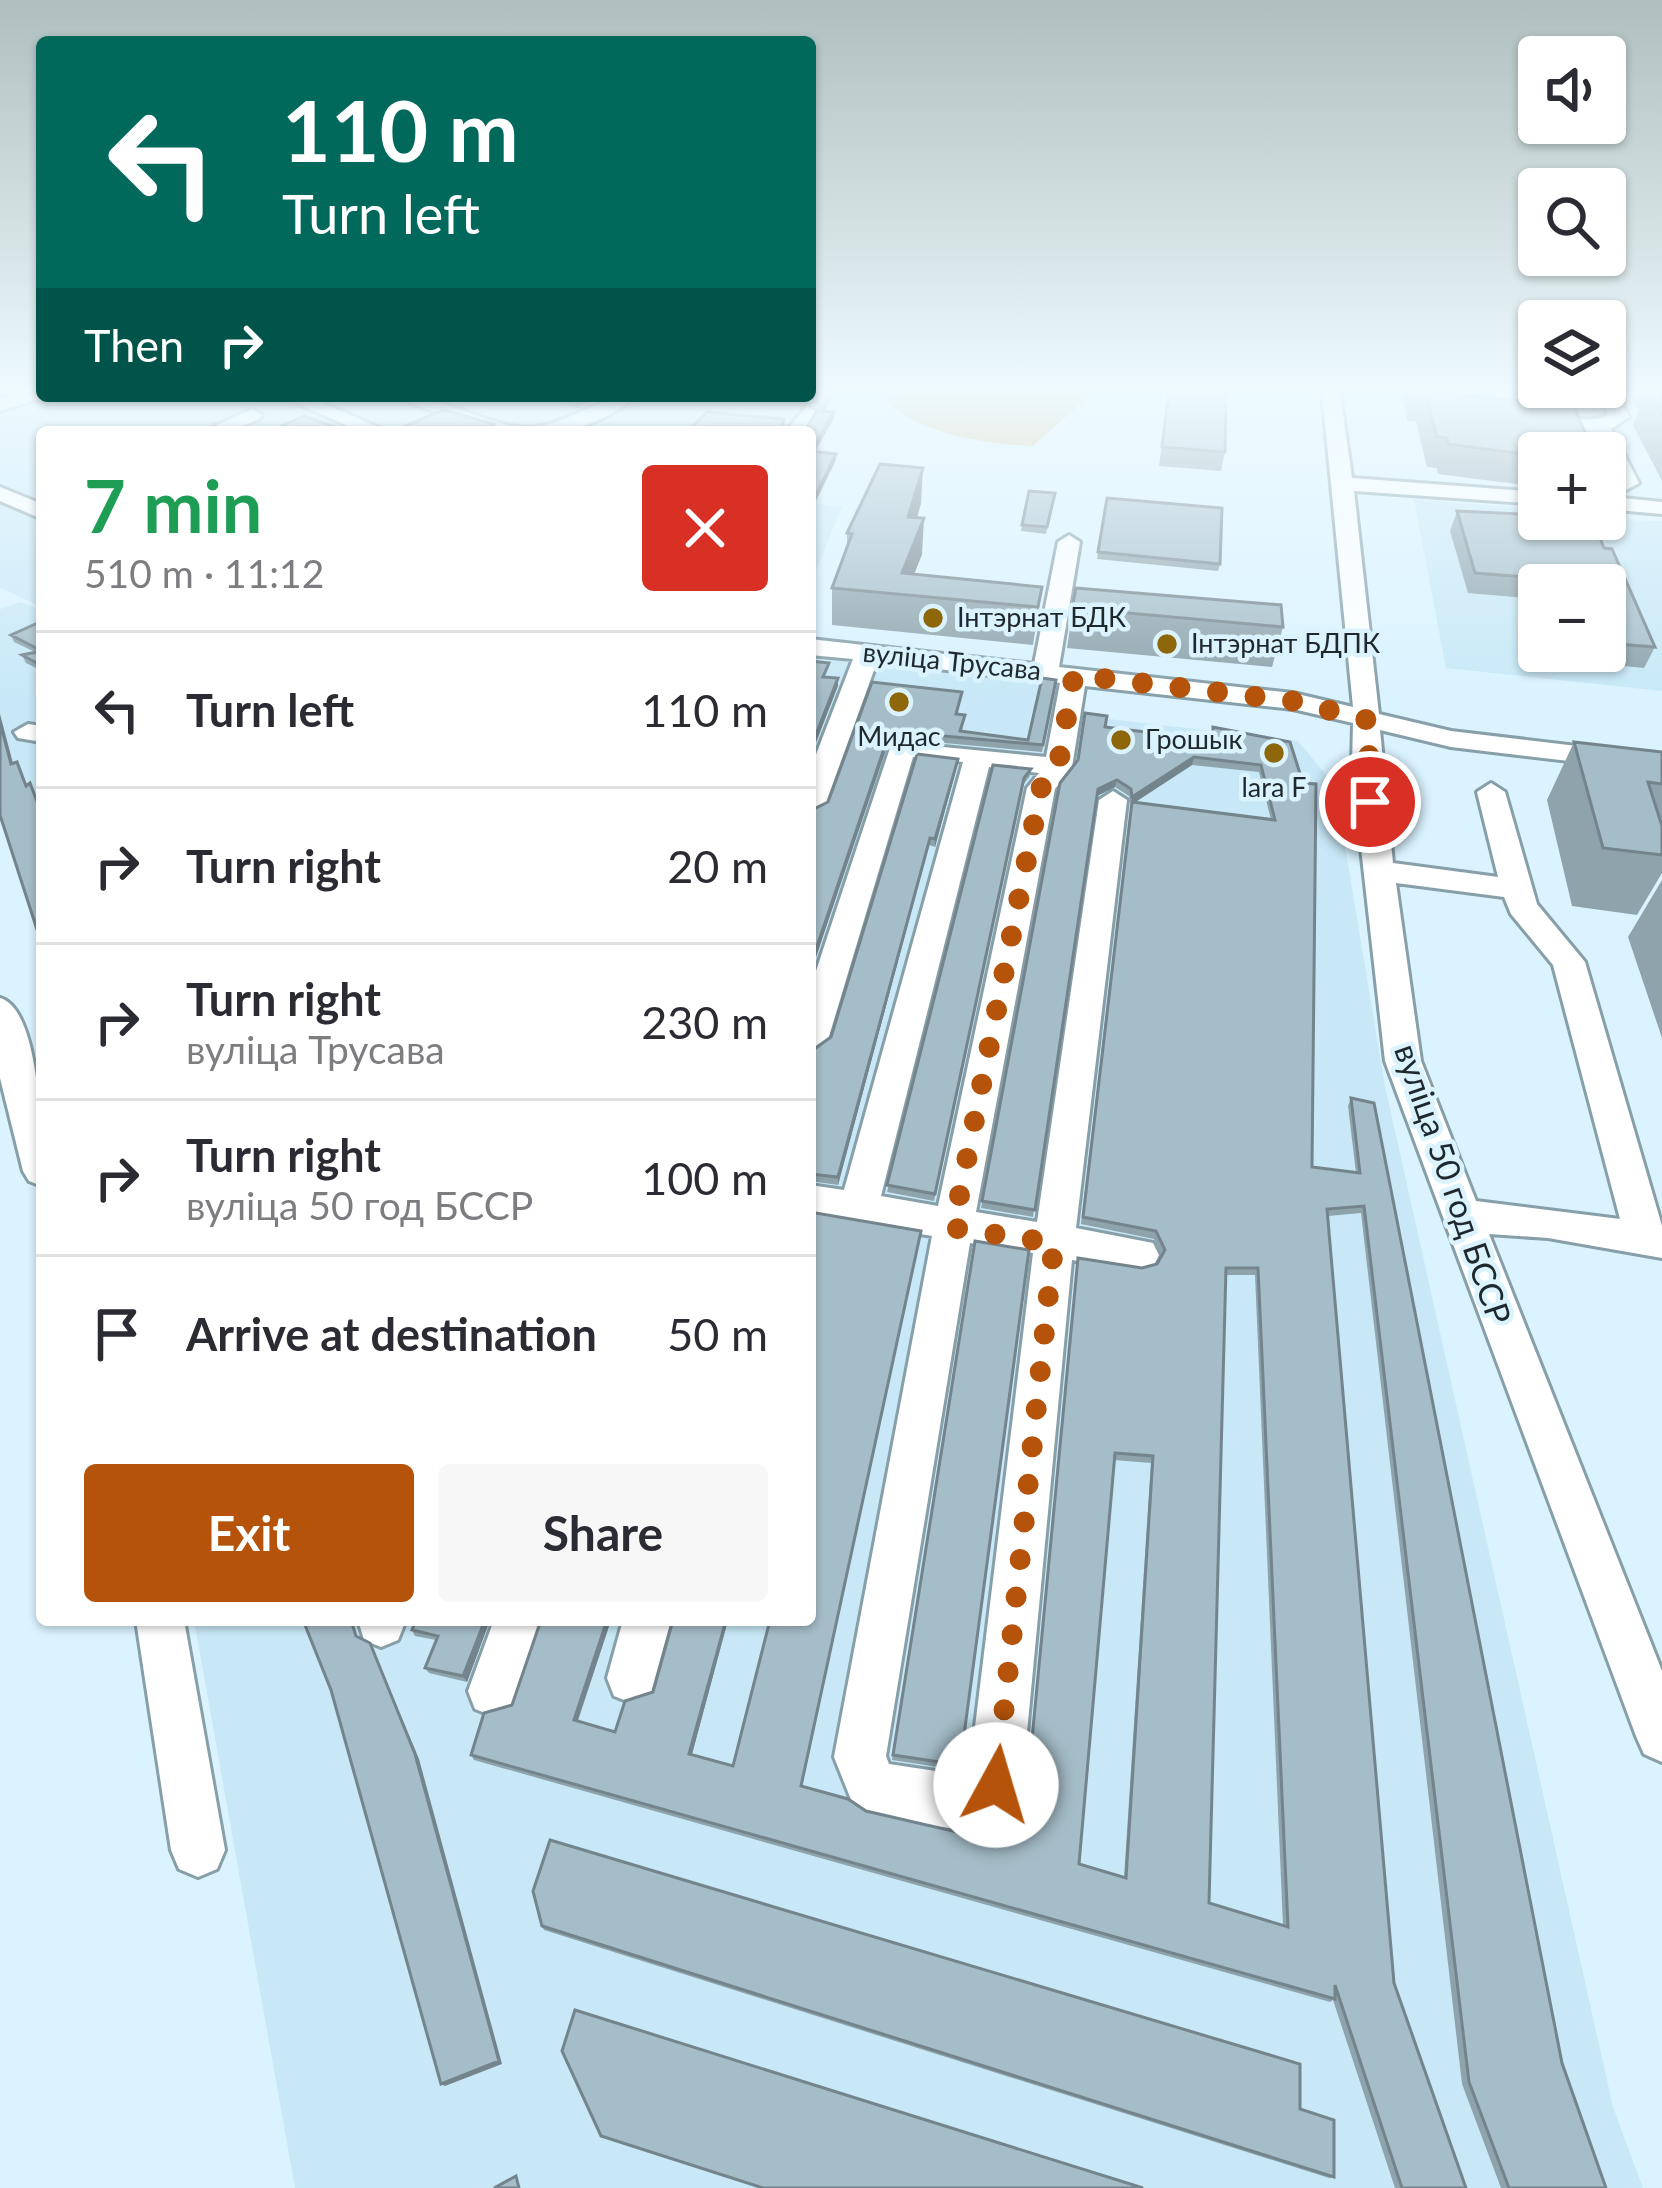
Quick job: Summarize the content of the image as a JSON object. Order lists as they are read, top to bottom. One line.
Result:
{"streets":{"street":["вуліца Трусава","вуліца 50 год БССР"]},"crossings":[["вуліца Трусава","вуліца 50 год БССР"]],"places":["Інтэрнат БДК","Інтэрнат БДПК","Мидас","Грошык","lara F"],"page":{"map_buttons":["+","−"],"turn":["110 m","Turn left"],"then":"Then","heading":["7 min","510 m · 11:12"],"list":[{"name":"Turn left","value":"110 m"},{"name":"Turn right","value":"20 m"},{"name":"Turn right","note":"вуліца Трусава","value":"230 m"},{"name":"Turn right","note":"вуліца 50 год БССР","value":"100 m"},{"name":"Arrive at destination","value":"50 m"}],"buttons":["Exit","Share"]}}
